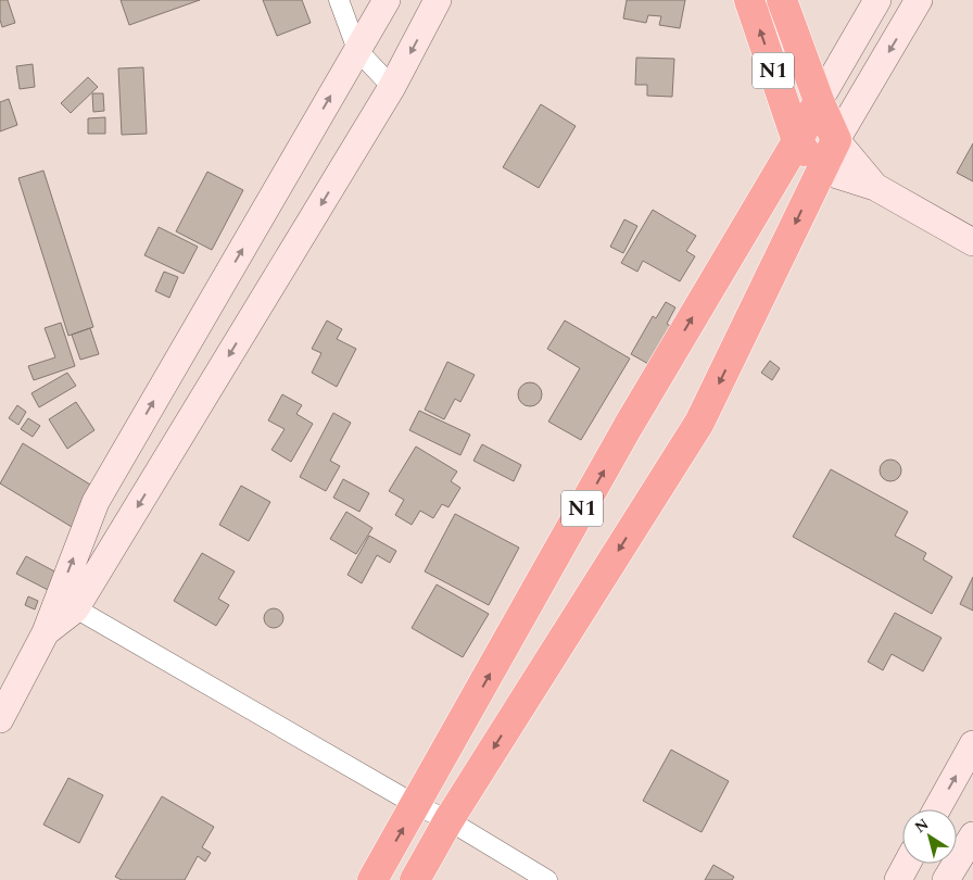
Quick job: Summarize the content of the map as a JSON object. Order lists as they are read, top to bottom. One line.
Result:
{"streets":{"highway":["N1"]},"north":"top left"}
